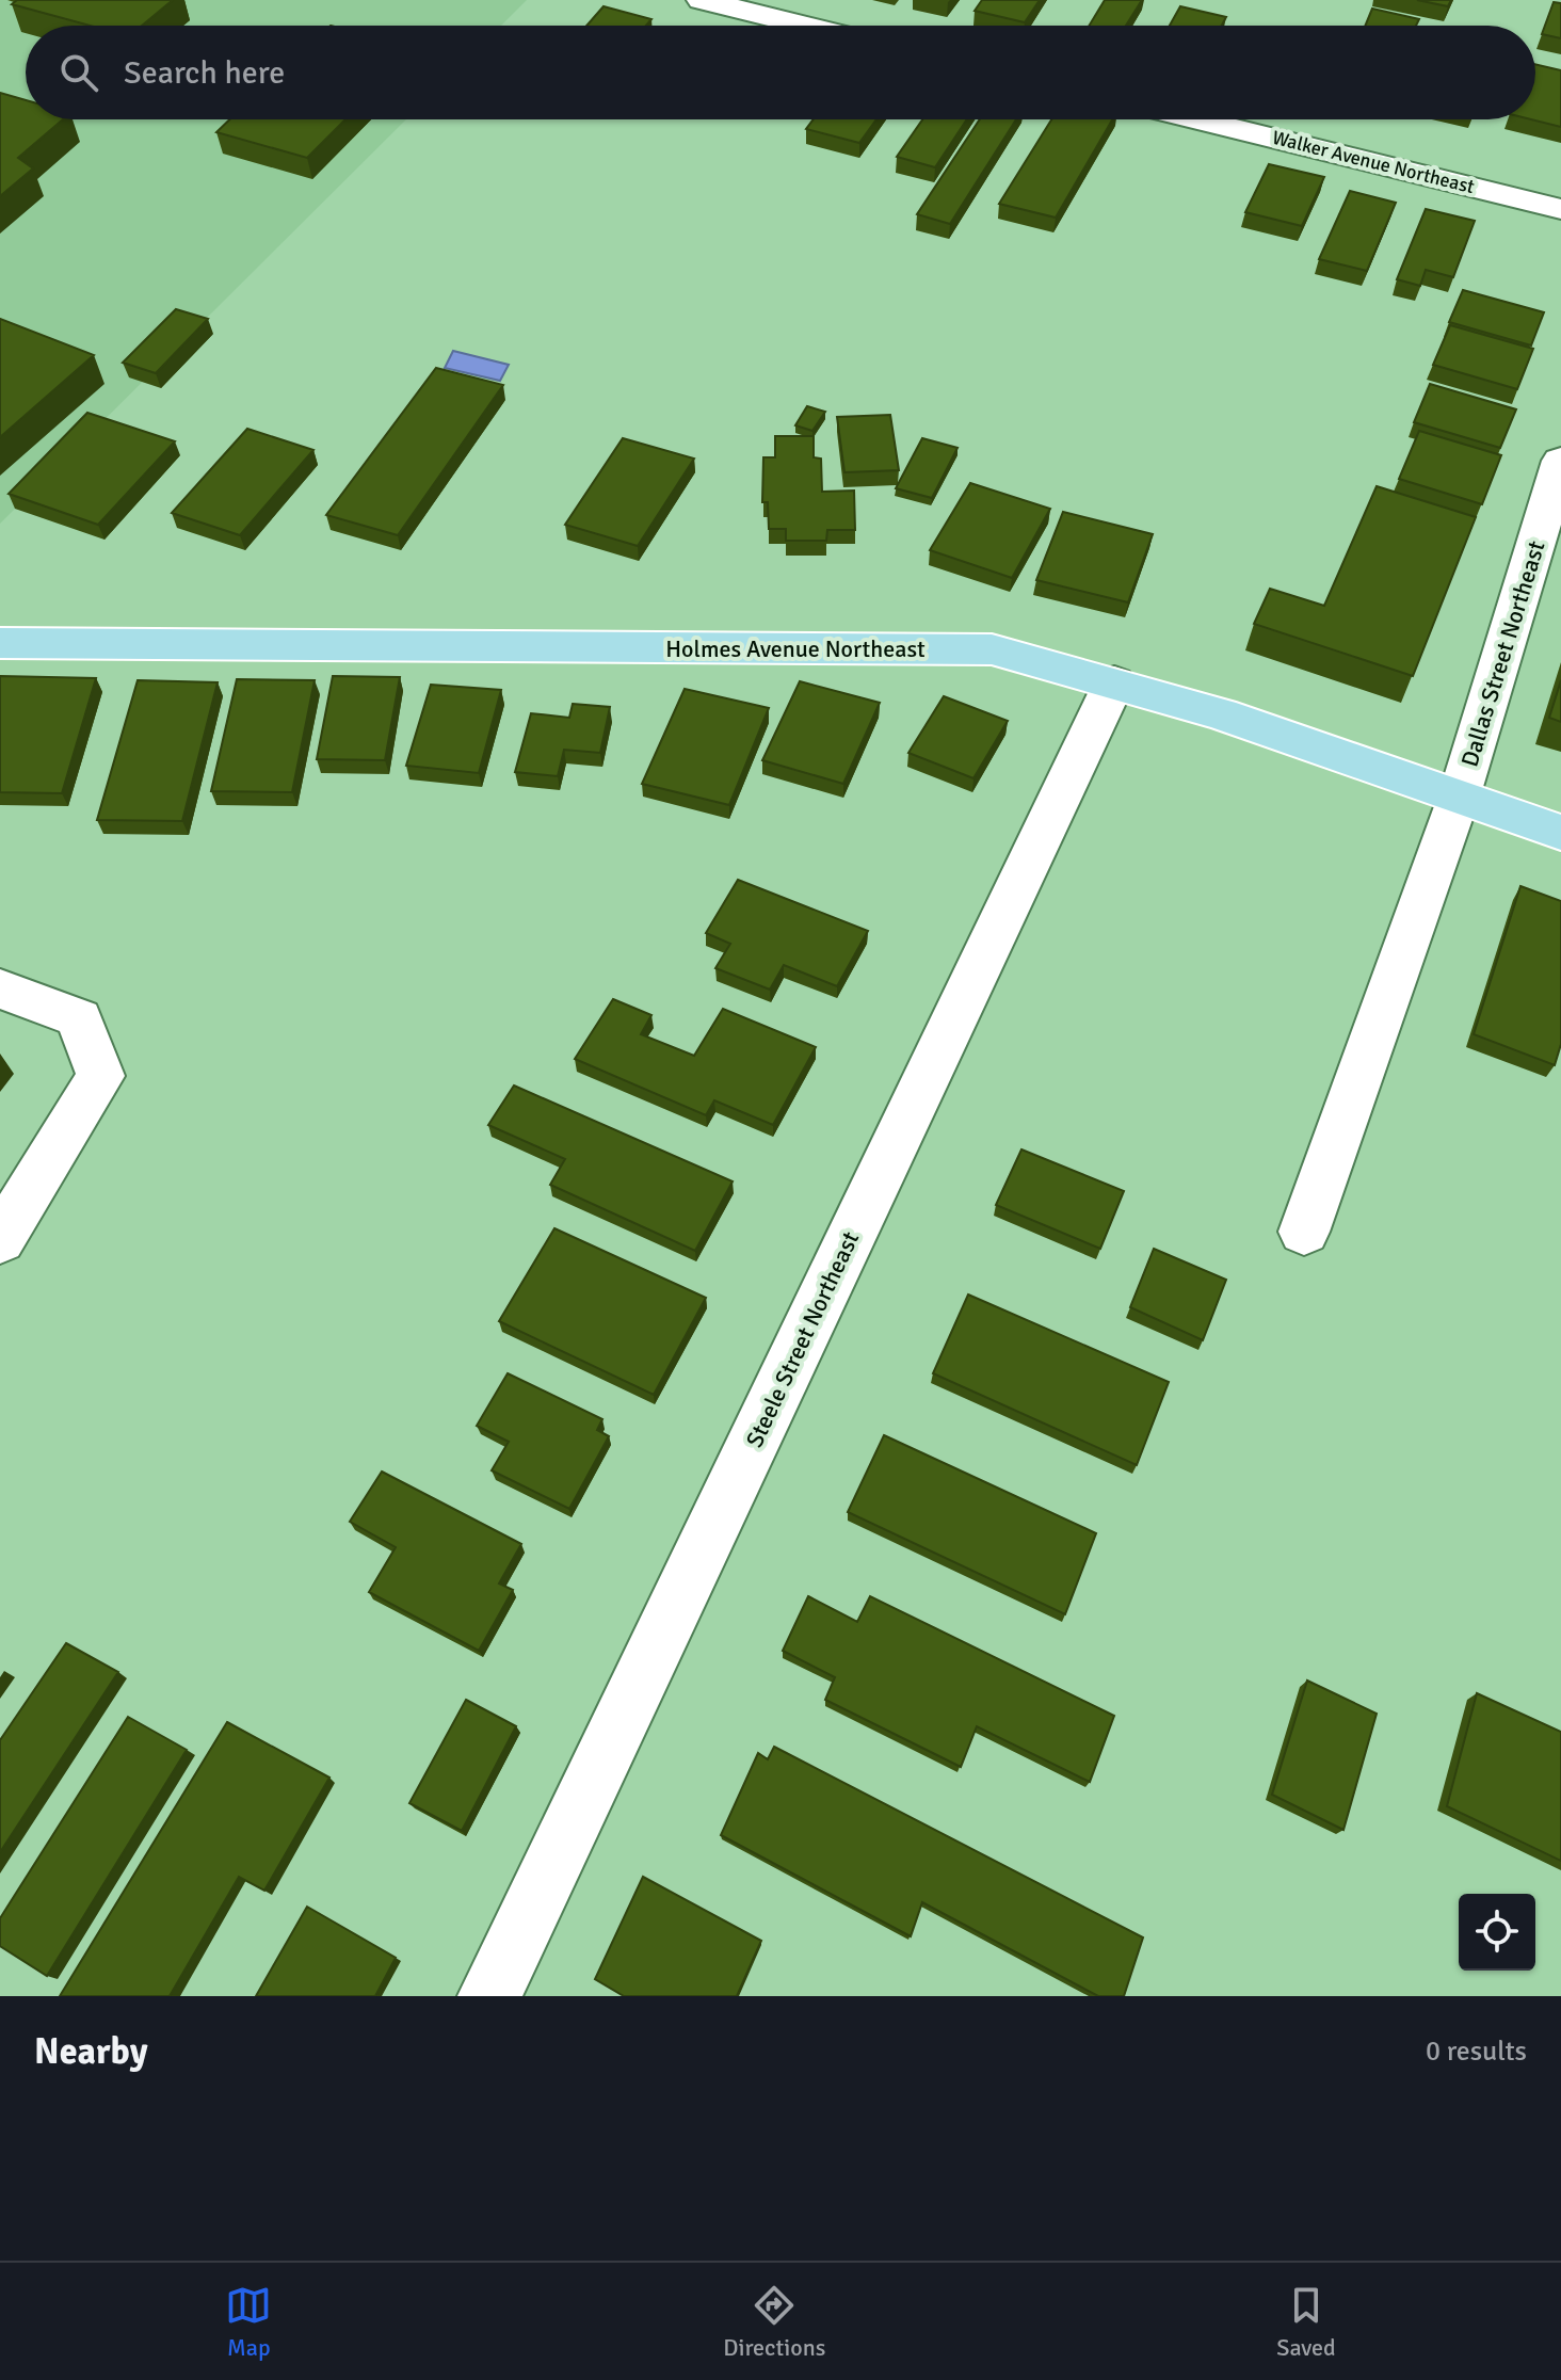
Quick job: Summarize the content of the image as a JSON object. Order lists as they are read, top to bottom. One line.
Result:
{"streets":{"main road":["Holmes Avenue Northeast"],"street":["Walker Avenue Northeast","Dallas Street Northeast","Steele Street Northeast"]},"crossings":[["Holmes Avenue Northeast","Dallas Street Northeast"],["Holmes Avenue Northeast","Steele Street Northeast"]],"page":{"search":"Search here","heading":["Nearby","0 results"],"nav":["Map","Directions","Saved"]}}
